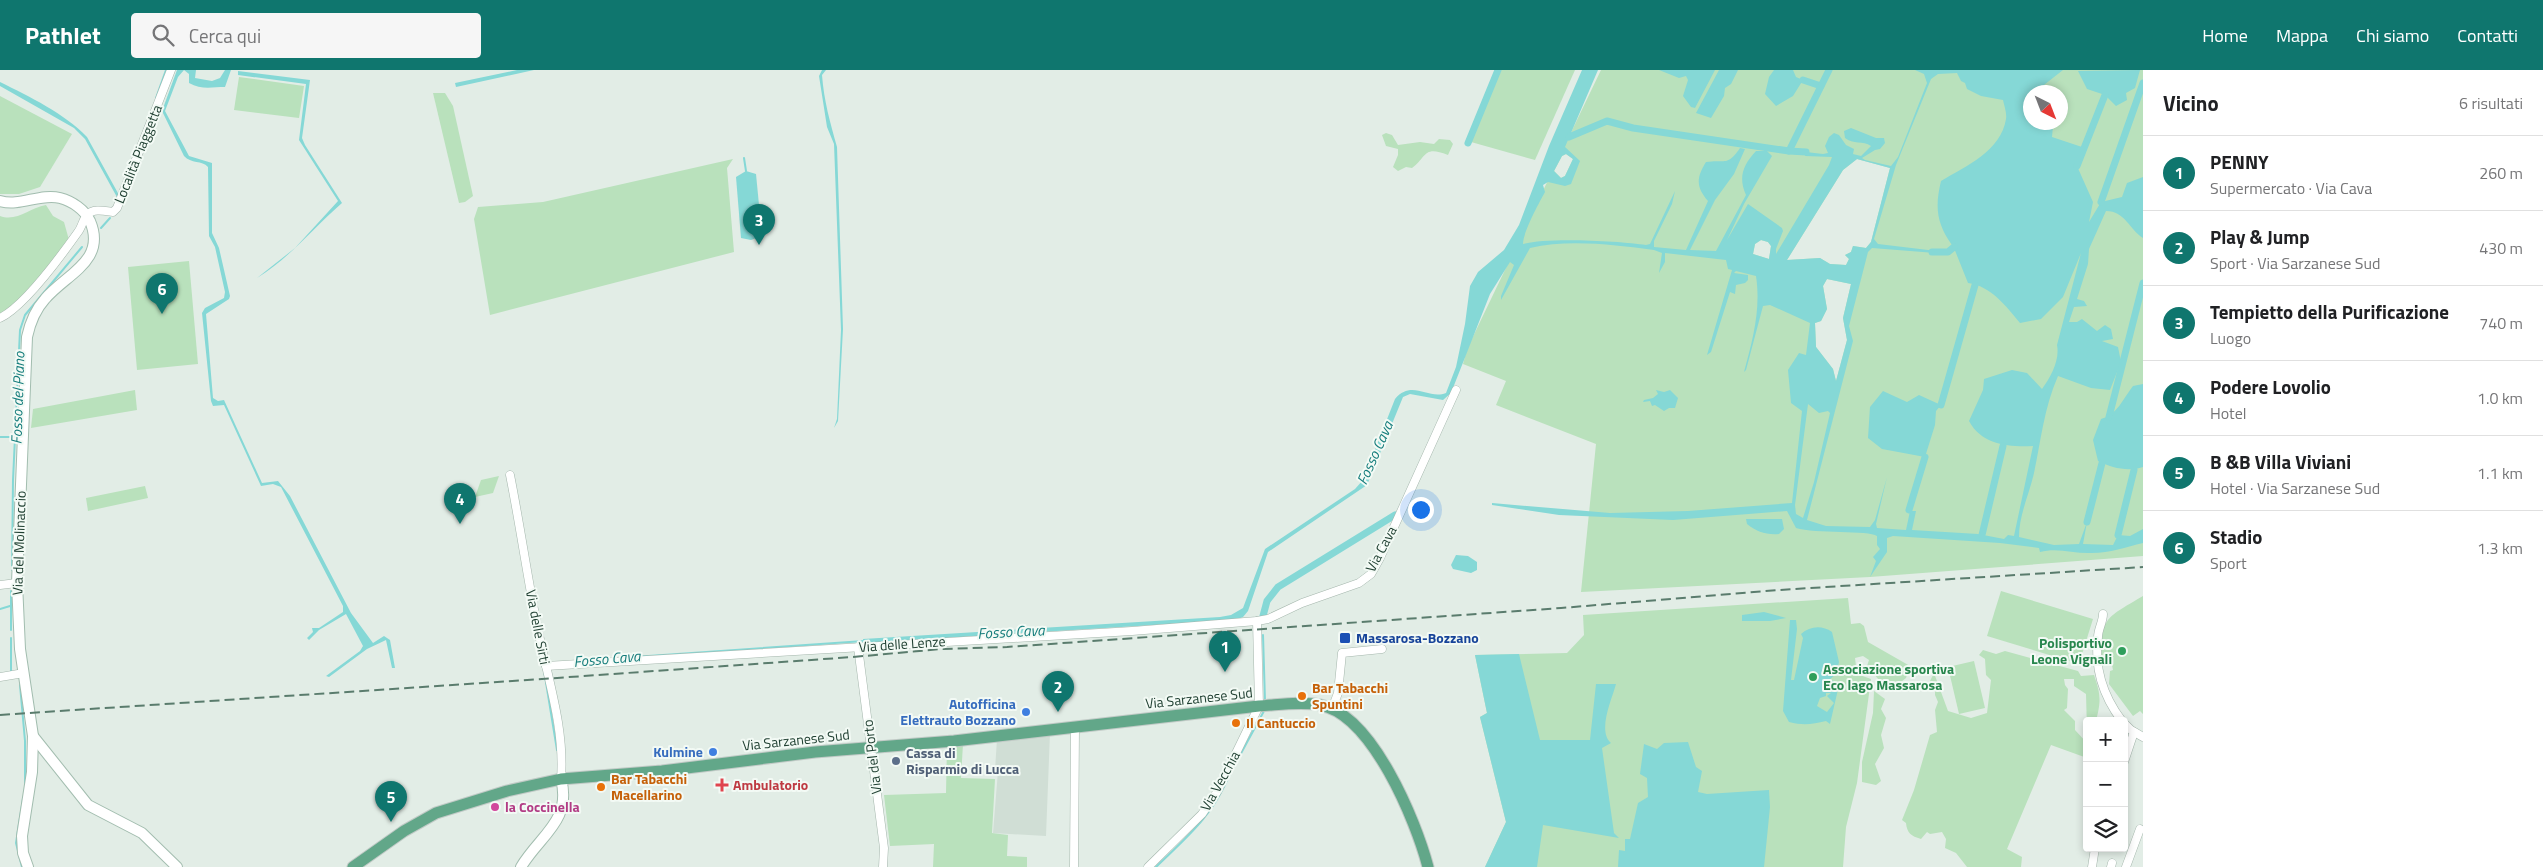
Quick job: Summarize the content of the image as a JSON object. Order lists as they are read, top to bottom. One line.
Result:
{"streets":{"main road":["Via Sarzanese Sud"],"street":["Località Piaggetta","Via del Molinaccio","Via Cava","Via delle Sirti","Via delle Lenze","Via del Porto","Via Vecchia"]},"crossings":[["Località Piaggetta","Via del Molinaccio"],["Via Cava","Via delle Lenze"],["Via delle Sirti","Via delle Lenze"],["Via delle Sirti","Via Sarzanese Sud"],["Via delle Lenze","Via del Porto"],["Via Sarzanese Sud","Via del Porto"],["Via Sarzanese Sud","Via Vecchia"]],"water":["Fosso del Piano","Fosso Cava"],"places":{"transit":["Massarosa-Bozzano"],"other":["Polisportivo Leone Vignali","Associazione sportiva Eco lago Massarosa","Bar Tabacchi Spuntini","Autofficina Elettrauto Bozzano","Il Cantuccio","Kulmine","Cassa di Risparmio di Lucca","Bar Tabacchi Macellarino","la Coccinella"],"health":["Ambulatorio"]},"north":"bottom right","page":{"header":"Pathlet","search":"Cerca qui","nav":["Home","Mappa","Chi siamo","Contatti"],"heading":["Vicino","6 risultati"],"list":[{"mark":"1","name":"PENNY","note":"Supermercato · Via Cava","value":"260 m"},{"mark":"2","name":"Play & Jump","note":"Sport · Via Sarzanese Sud","value":"430 m"},{"mark":"3","name":"Tempietto della Purificazione","note":"Luogo","value":"740 m"},{"mark":"4","name":"Podere Lovolio","note":"Hotel","value":"1.0 km"},{"mark":"5","name":"B &B Villa Viviani","note":"Hotel · Via Sarzanese Sud","value":"1.1 km"},{"mark":"6","name":"Stadio","note":"Sport","value":"1.3 km"}],"pins":["3","6","4","1","2","5"],"map_buttons":["+","−"]}}
